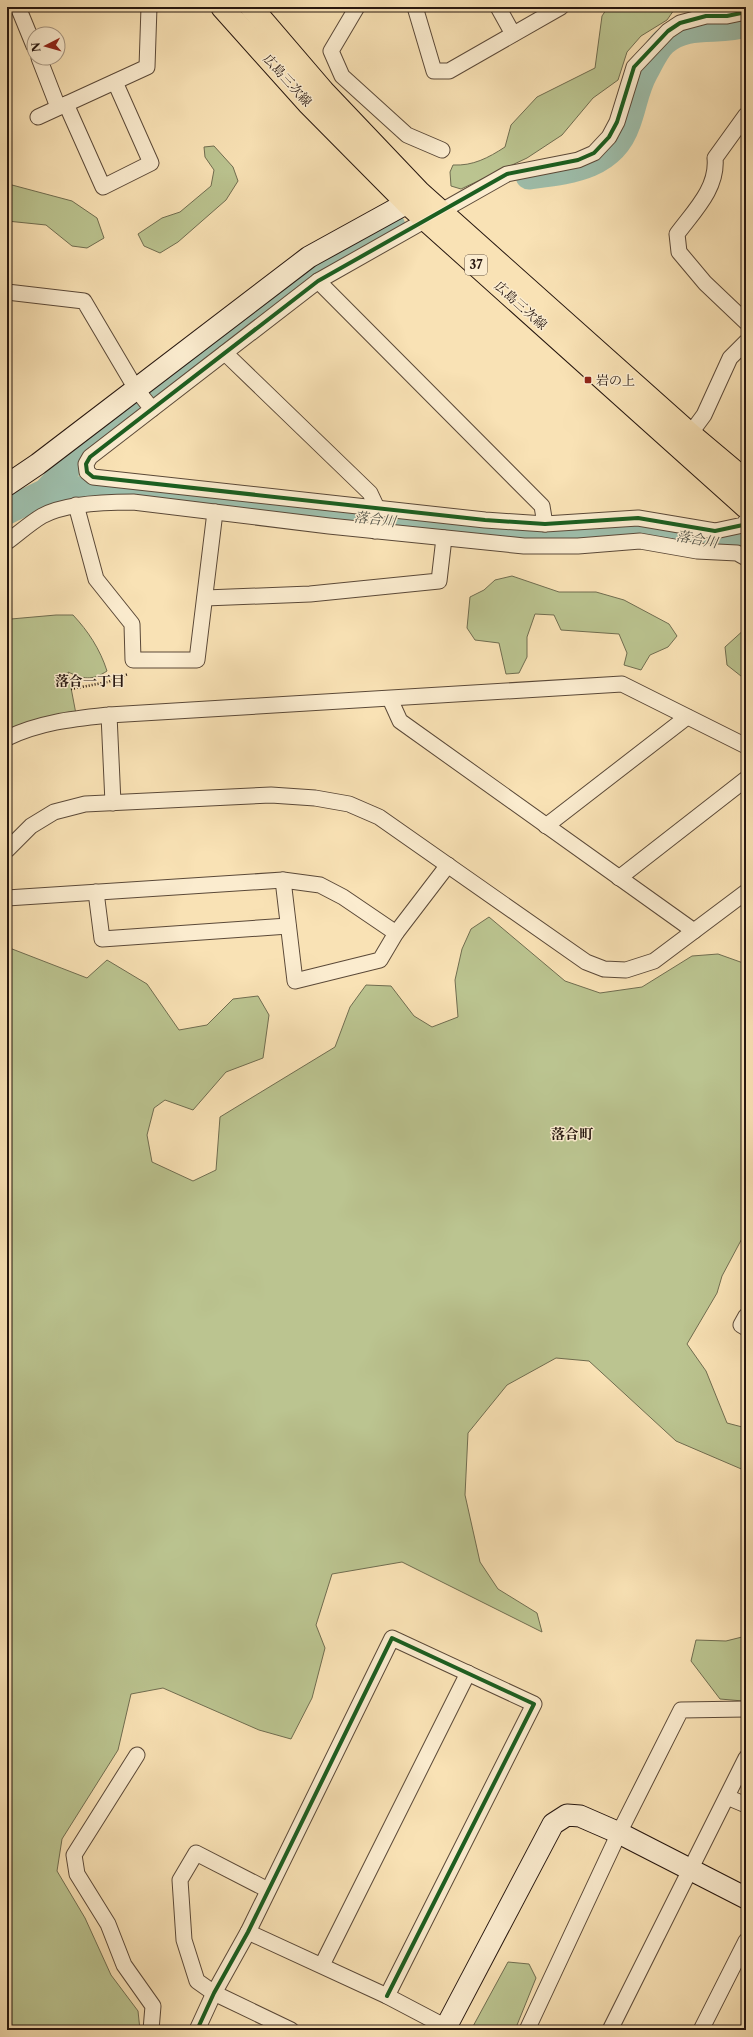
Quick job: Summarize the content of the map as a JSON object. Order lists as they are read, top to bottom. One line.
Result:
{"streets":{"main road":["広島三次線","37"]},"districts":["落合一丁目","落合町"],"water":["落合川"],"places":{"transit":["岩の上"]},"north":"left"}
